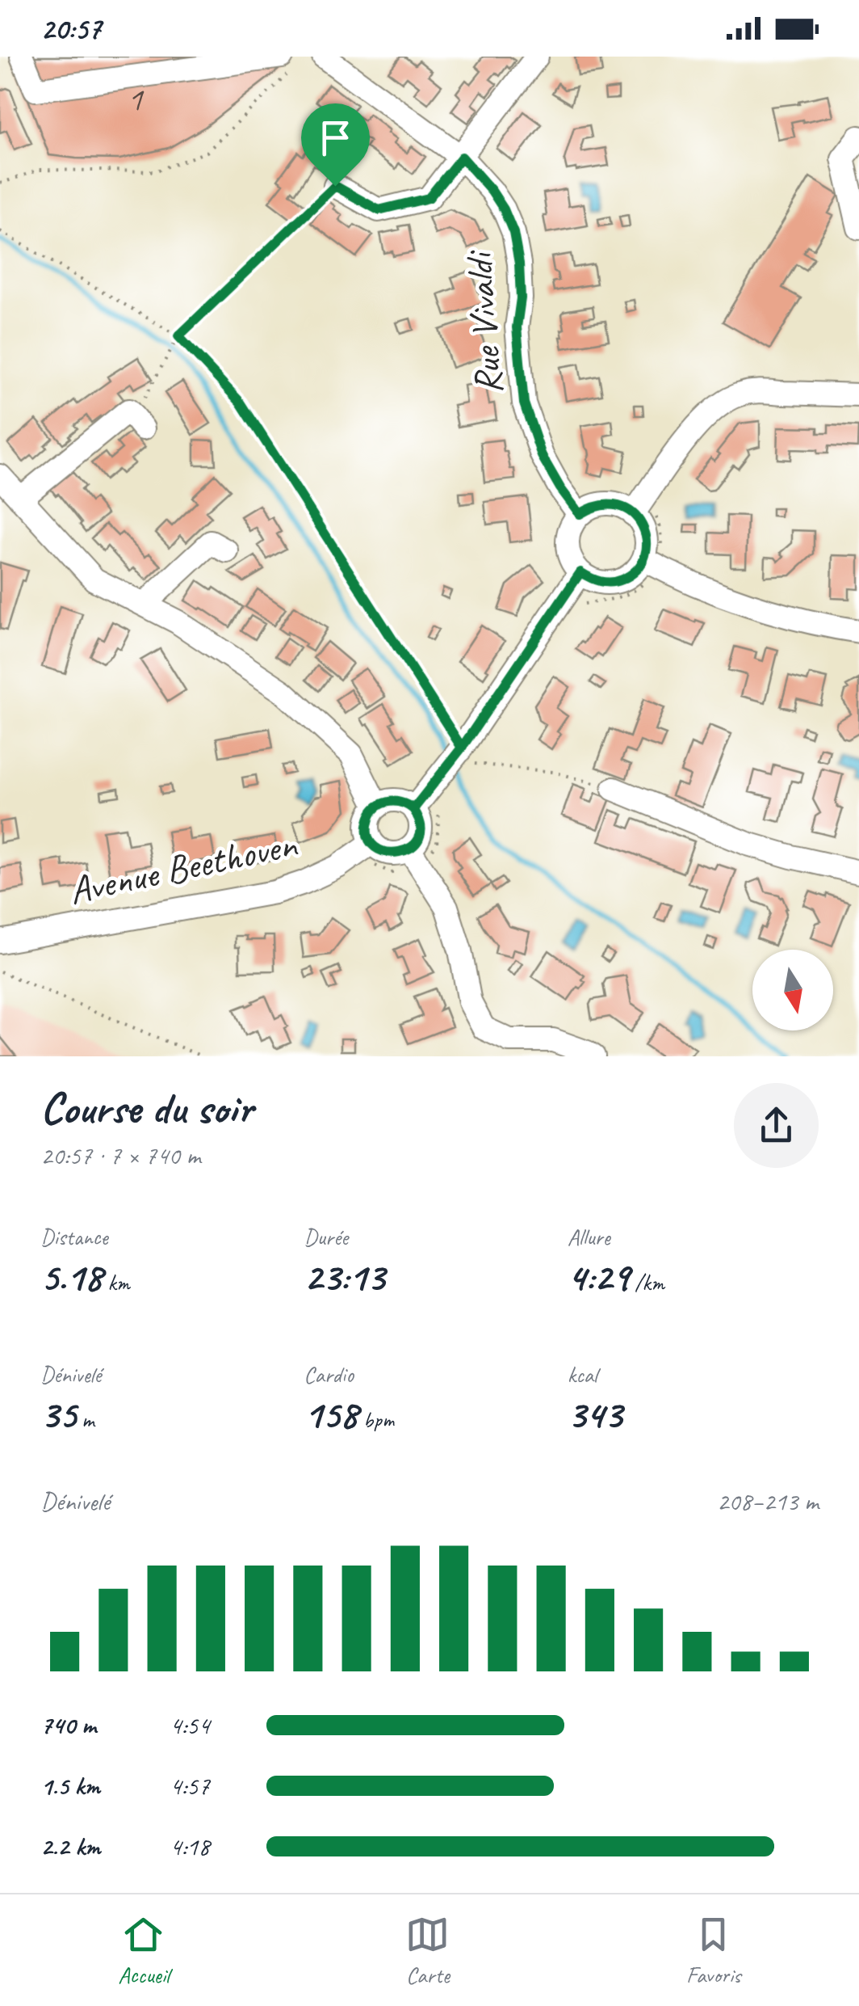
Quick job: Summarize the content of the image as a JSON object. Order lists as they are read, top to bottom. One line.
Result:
{"streets":{"street":["Rue Vivaldi","Avenue Beethoven"]},"house_numbers":["1"],"north":"bottom","page":{"status":"20:57","heading":["Course du soir","20:57 · 7 × 740 m"],"stats":[["Distance","5.18 km"],["Durée","23:13"],["Allure","4:29 /km"],["Dénivelé","35 m"],["Cardio","158 bpm"],["kcal","343"]],"chart":["Dénivelé","208–213 m"],"list":[{"name":"740 m","note":"4:54"},{"name":"1.5 km","note":"4:57"},{"name":"2.2 km","note":"4:18"}],"tabs":["Accueil","Carte","Favoris"]}}
